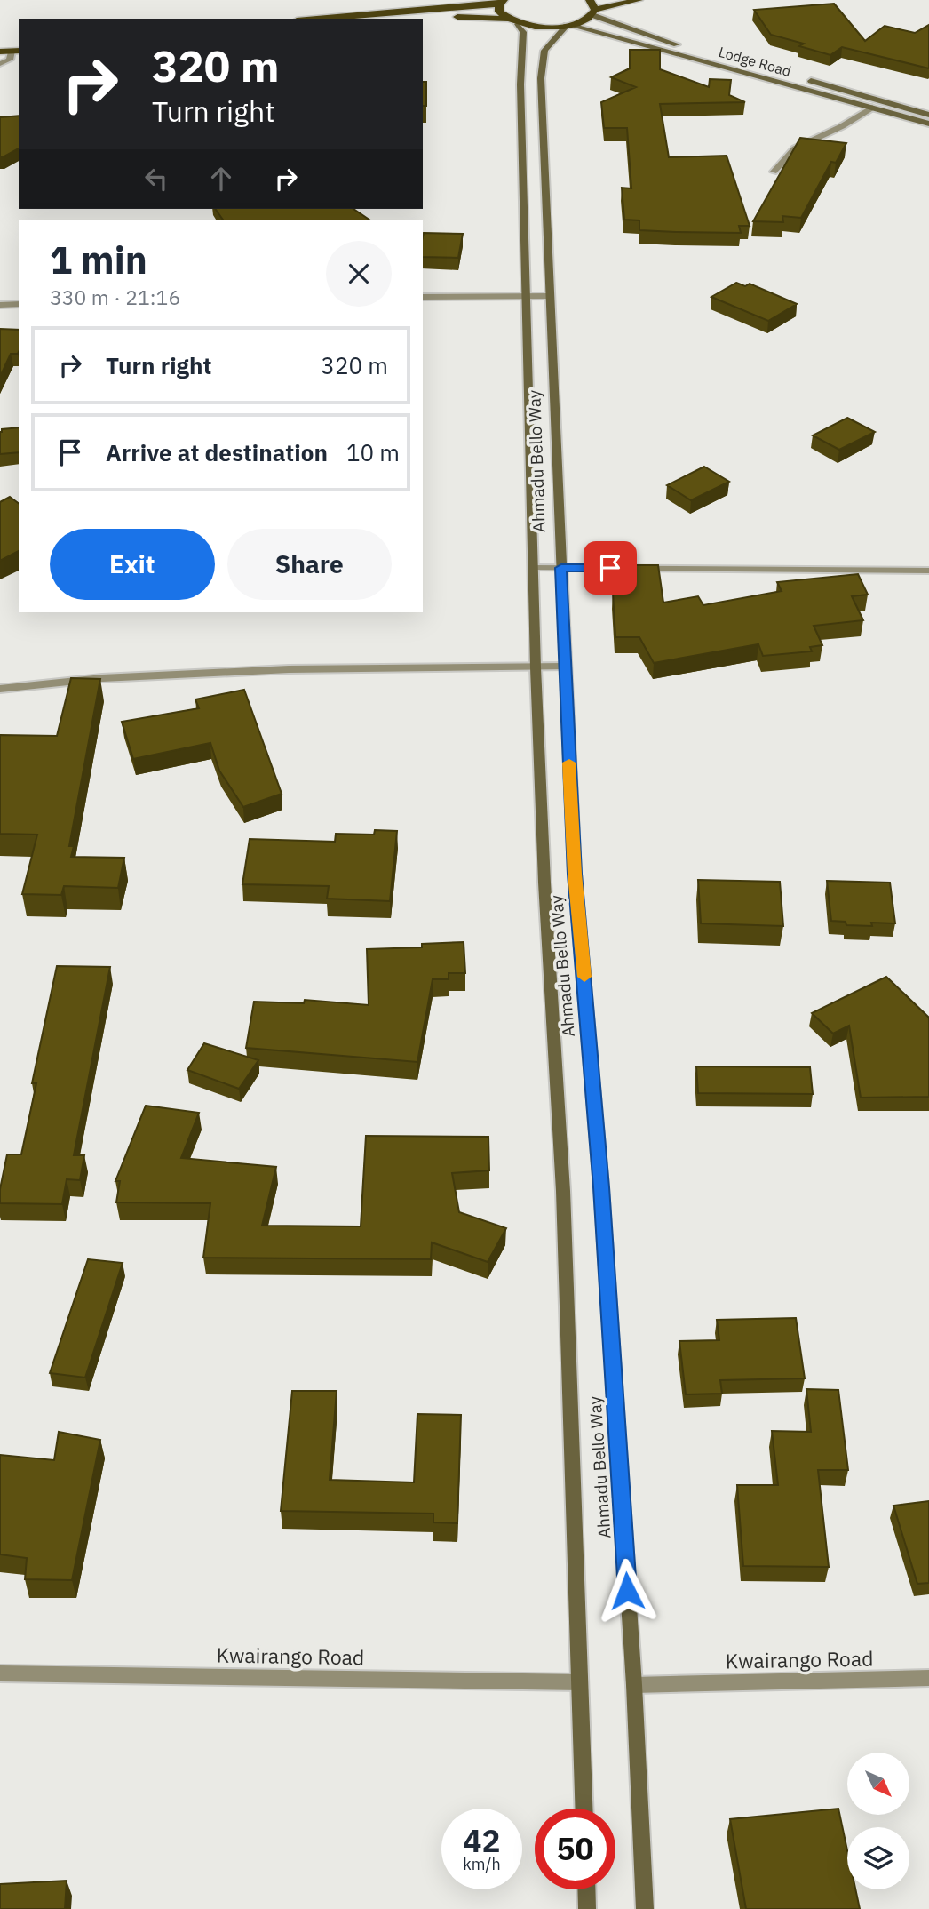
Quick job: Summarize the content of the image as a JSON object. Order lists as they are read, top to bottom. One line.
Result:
{"streets":{"main road":["Lodge Road","Ahmadu Bello Way"],"street":["Kwairango Road"]},"crossings":[["Lodge Road","Ahmadu Bello Way"],["Ahmadu Bello Way","Kwairango Road"]],"north":"bottom right","page":{"turn":["320 m","Turn right"],"heading":["1 min","330 m · 21:16"],"list":[{"name":"Turn right","value":"320 m"},{"name":"Arrive at destination","value":"10 m"}],"buttons":["Exit","Share"],"speed":"42 km/h","limit":"50"}}
